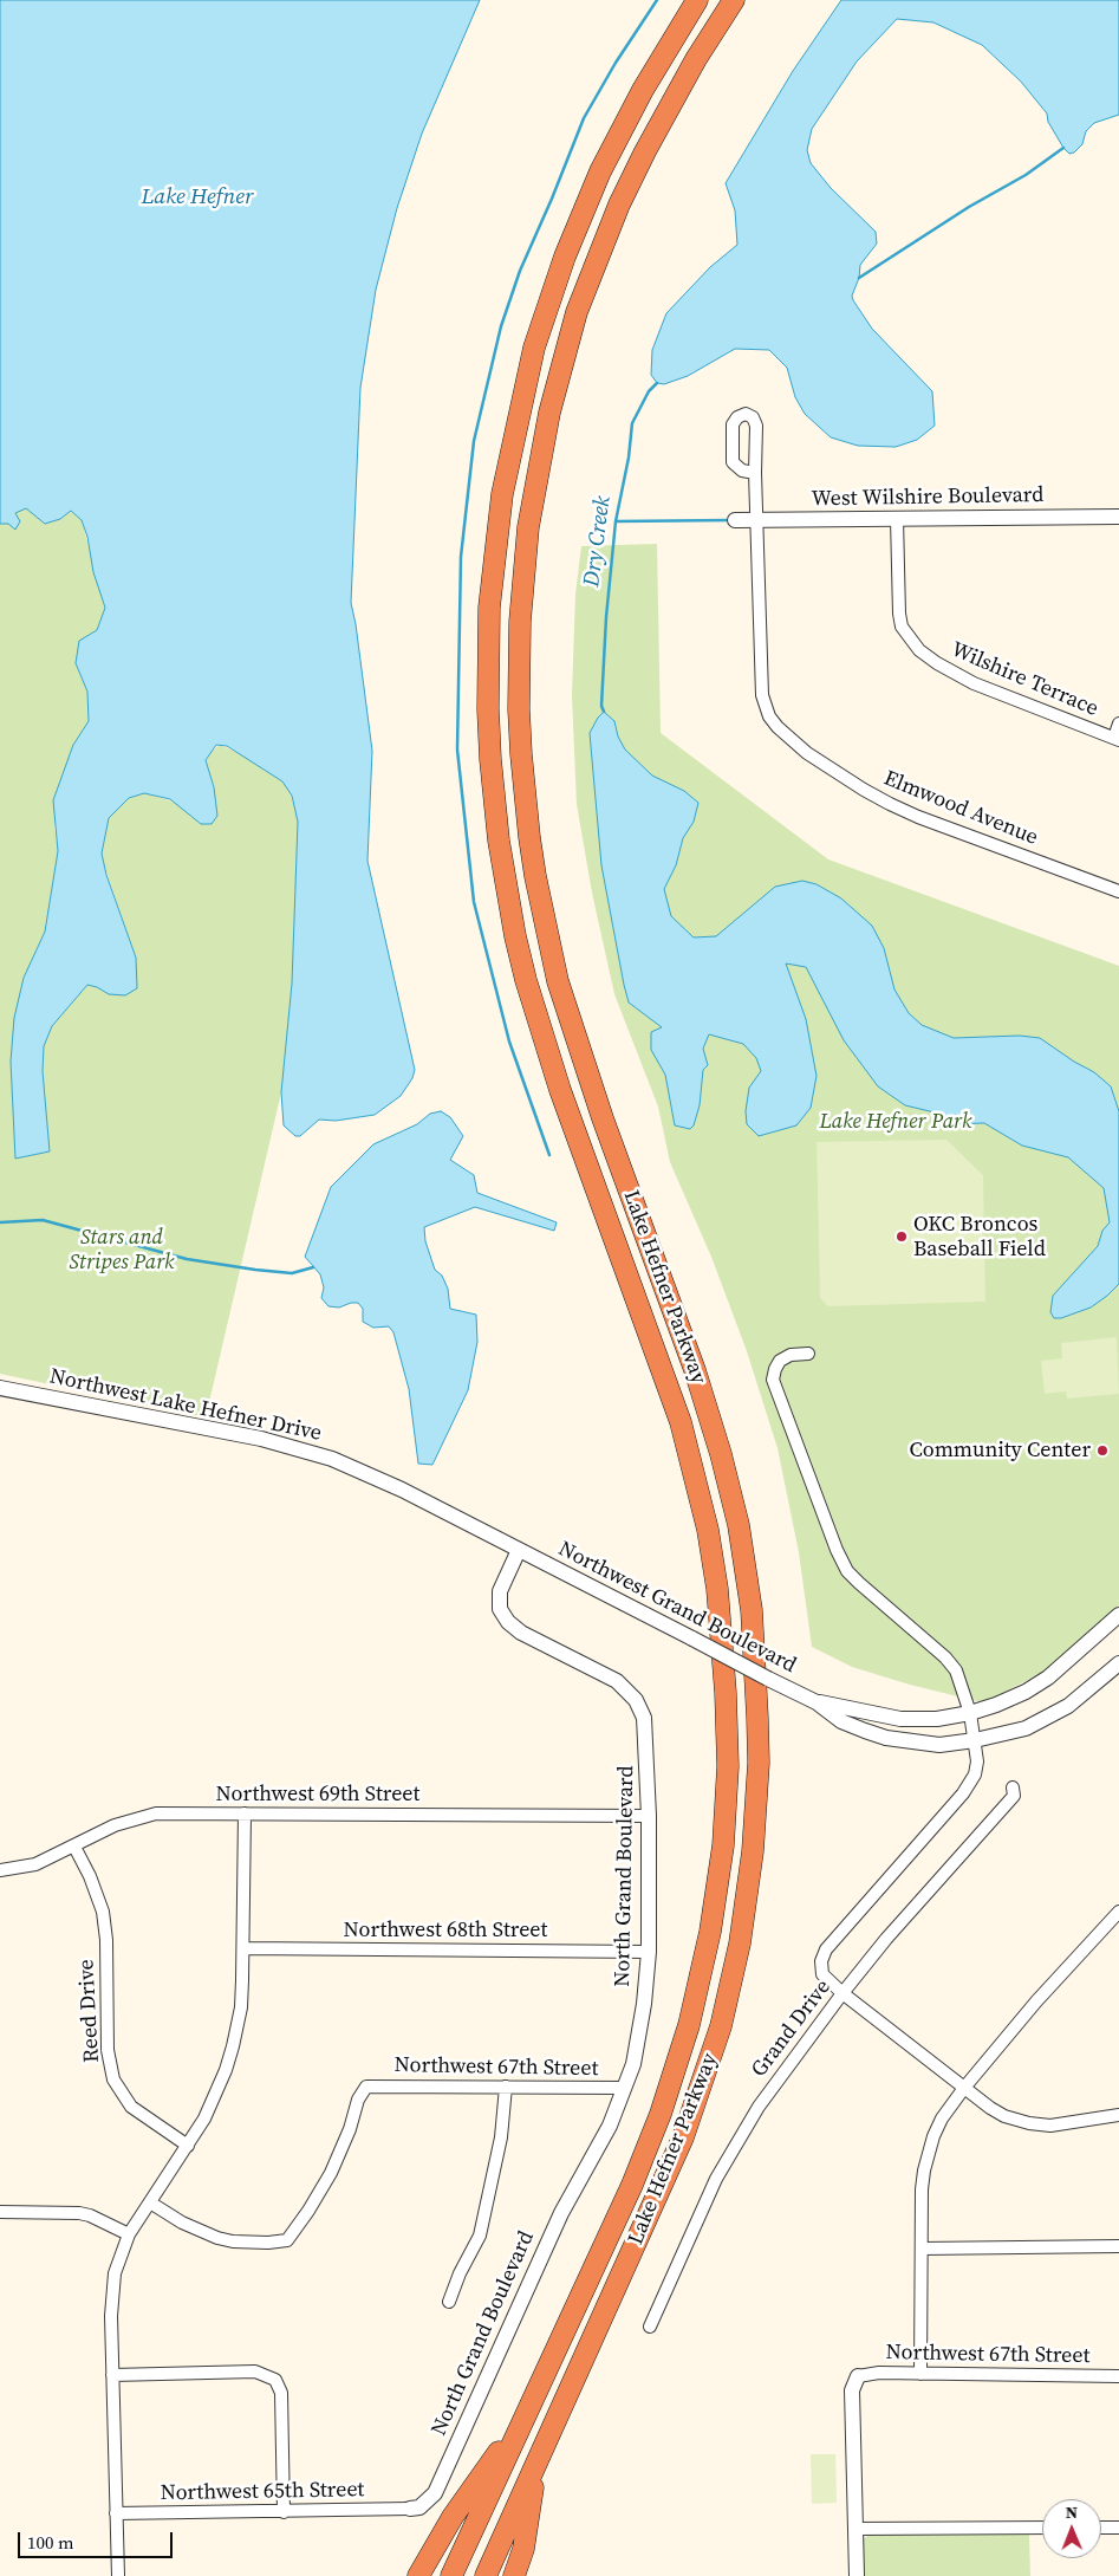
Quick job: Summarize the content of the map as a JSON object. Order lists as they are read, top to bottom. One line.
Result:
{"streets":{"highway":["Lake Hefner Parkway"],"street":["West Wilshire Boulevard","Wilshire Terrace","Elmwood Avenue","Northwest Lake Hefner Drive","Northwest Grand Boulevard","Northwest 69th Street","North Grand Boulevard","Northwest 68th Street","Reed Drive","Grand Drive","Northwest 67th Street","Northwest 65th Street"]},"crossings":[["West Wilshire Boulevard","Wilshire Terrace"],["West Wilshire Boulevard","Elmwood Avenue"],["Northwest Lake Hefner Drive","Northwest Grand Boulevard"],["Northwest Lake Hefner Drive","North Grand Boulevard"],["Northwest Grand Boulevard","North Grand Boulevard"],["Northwest 69th Street","North Grand Boulevard"],["Northwest 69th Street","Reed Drive"],["North Grand Boulevard","Northwest 68th Street"],["North Grand Boulevard","Northwest 67th Street"],["North Grand Boulevard","Northwest 65th Street"]],"water":["Lake Hefner","Dry Creek"],"parks":["Lake Hefner Park","Stars and Stripes Park"],"places":["OKC Broncos Baseball Field","Community Center"],"scale_bar":"100 m","north":"top"}
